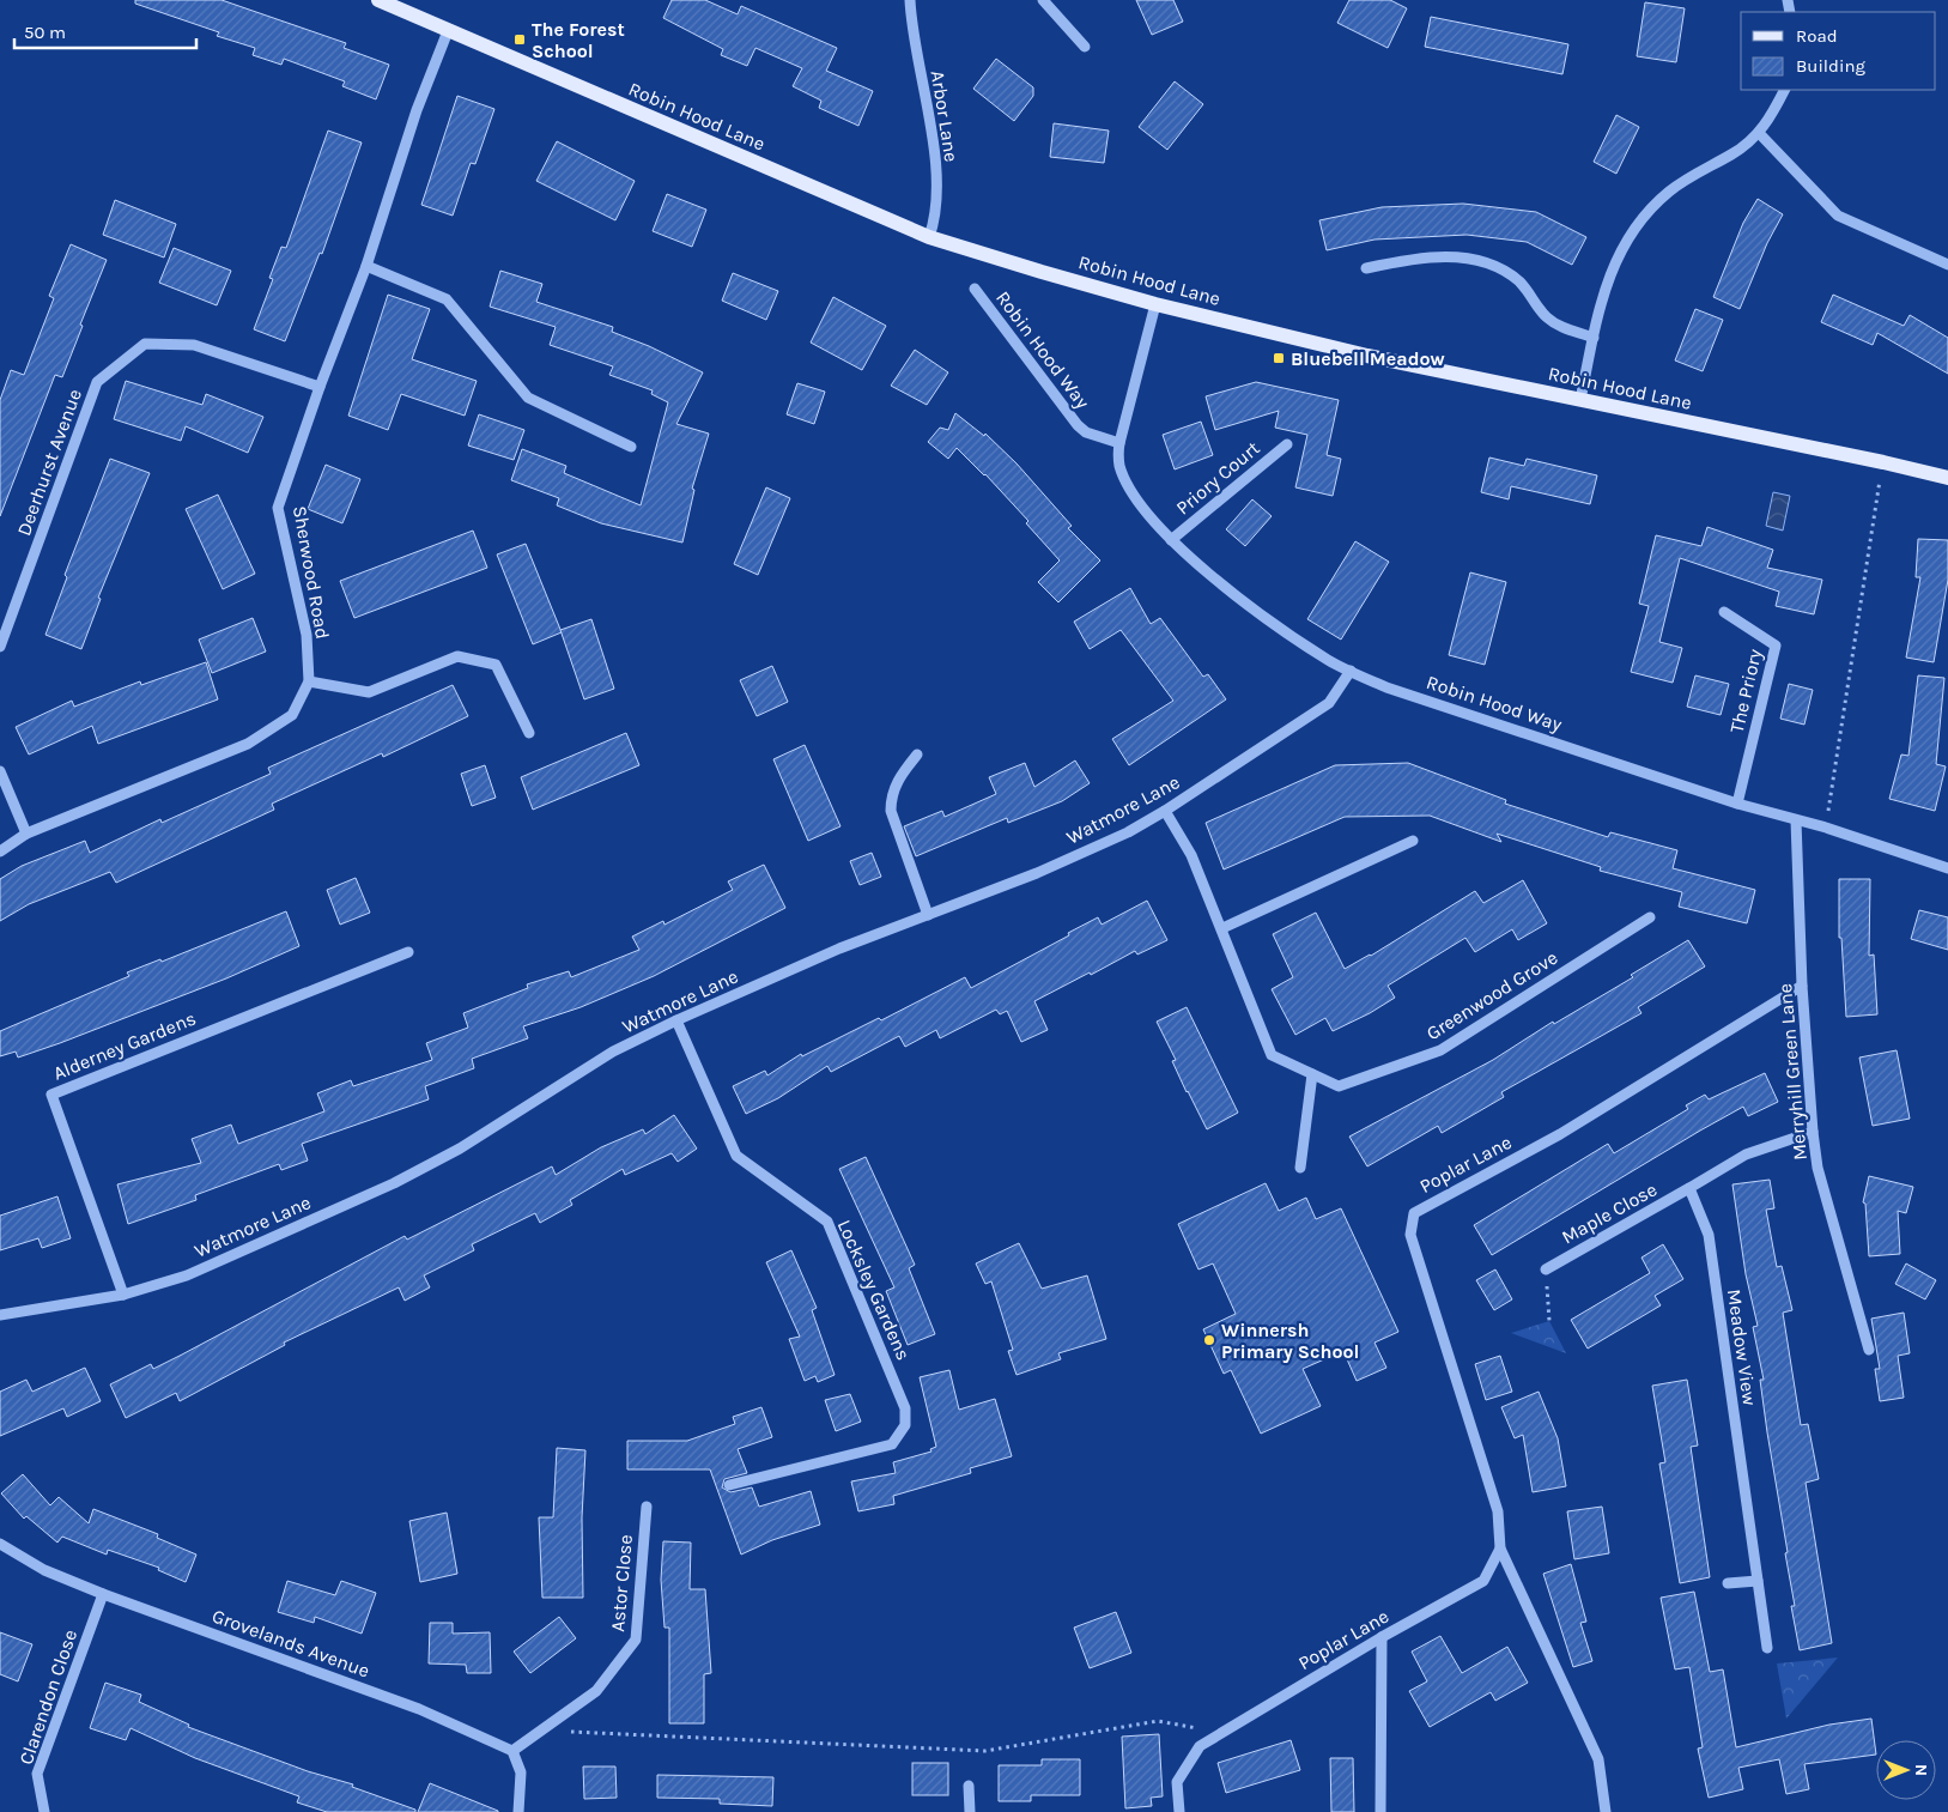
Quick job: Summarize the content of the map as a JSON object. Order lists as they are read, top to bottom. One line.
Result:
{"streets":{"main road":["Robin Hood Lane"],"street":["Arbor Lane","Robin Hood Way","Deerhurst Avenue","Priory Court","Sherwood Road","The Priory","Watmore Lane","Greenwood Grove","Alderney Gardens","Merryhill Green Lane","Poplar Lane","Maple Close","Locksley Gardens","Meadow View","Astor Close","Grovelands Avenue","Clarendon Close"]},"crossings":[["Robin Hood Lane","Arbor Lane"],["Robin Hood Lane","Robin Hood Way"],["Robin Hood Lane","Sherwood Road"],["Robin Hood Way","Priory Court"],["Robin Hood Way","The Priory"],["Robin Hood Way","Watmore Lane"],["Robin Hood Way","Merryhill Green Lane"],["Deerhurst Avenue","Sherwood Road"],["Watmore Lane","Greenwood Grove"],["Watmore Lane","Alderney Gardens"],["Watmore Lane","Locksley Gardens"],["Merryhill Green Lane","Poplar Lane"],["Maple Close","Meadow View"],["Astor Close","Grovelands Avenue"],["Grovelands Avenue","Clarendon Close"]],"places":{"transit":["The Forest School","Bluebell Meadow"],"other":["Winnersh Primary School"]},"legend":["Road","Building"],"scale_bar":"50 m","north":"right"}
